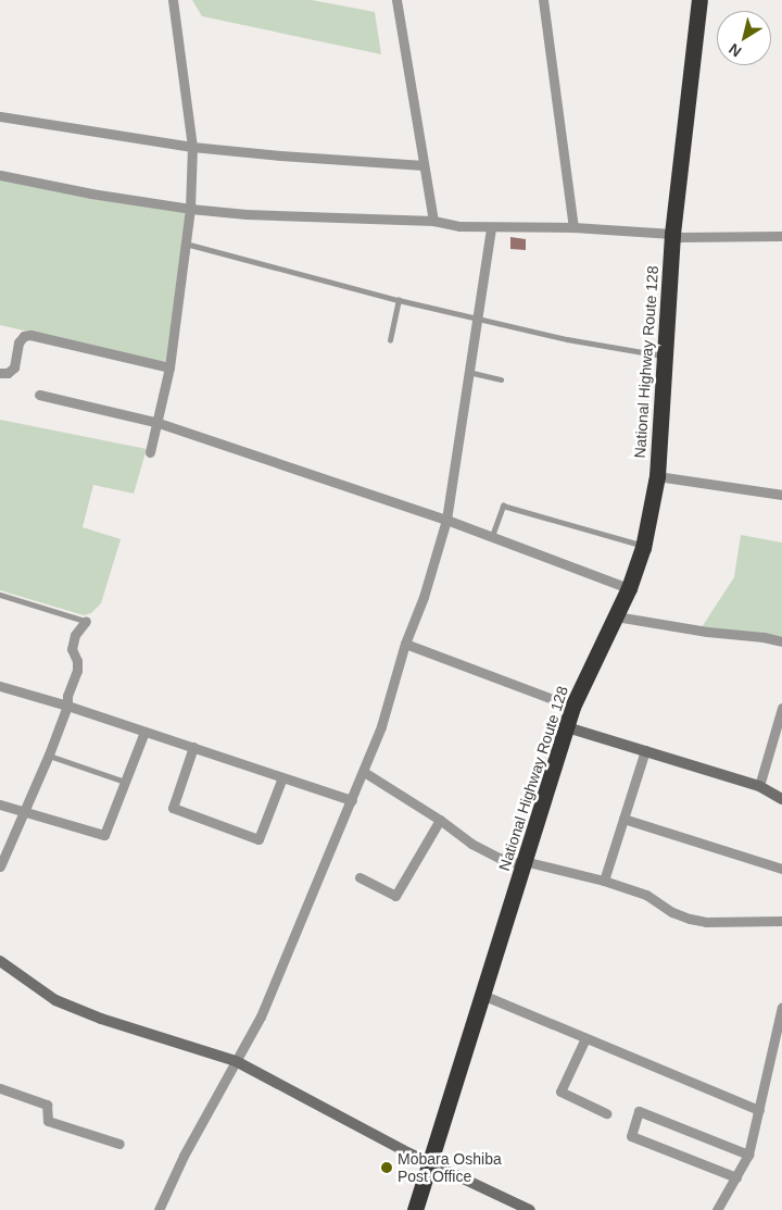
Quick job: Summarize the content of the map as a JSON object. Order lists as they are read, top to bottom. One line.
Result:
{"streets":{"highway":["National Highway Route 128"]},"places":["Mobara Oshiba Post Office"],"north":"bottom left"}
